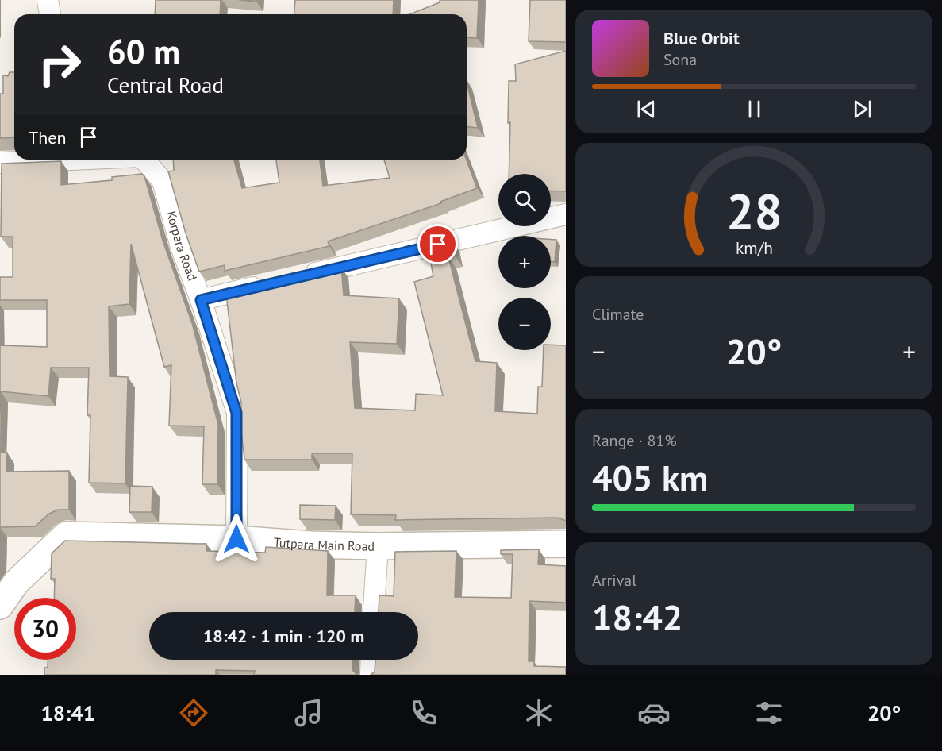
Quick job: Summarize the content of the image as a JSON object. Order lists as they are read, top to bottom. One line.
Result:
{"streets":{"street":["Korpara Road","Tutpara Main Road"]},"crossings":[["Korpara Road","Tutpara Main Road"]],"page":{"turn":["60 m","Central Road"],"song":["Blue Orbit","Sona"],"then":"Then","map_buttons":["+","−"],"tile":["Climate",["Range · 81%","405 km"],["Arrival","18:42"]],"heat":["−","20°","+"],"limit":"30","trip":"18:42 · 1 min · 120 m","tabs":["18:41","20°"],"gauge":["28","km/h"]}}
